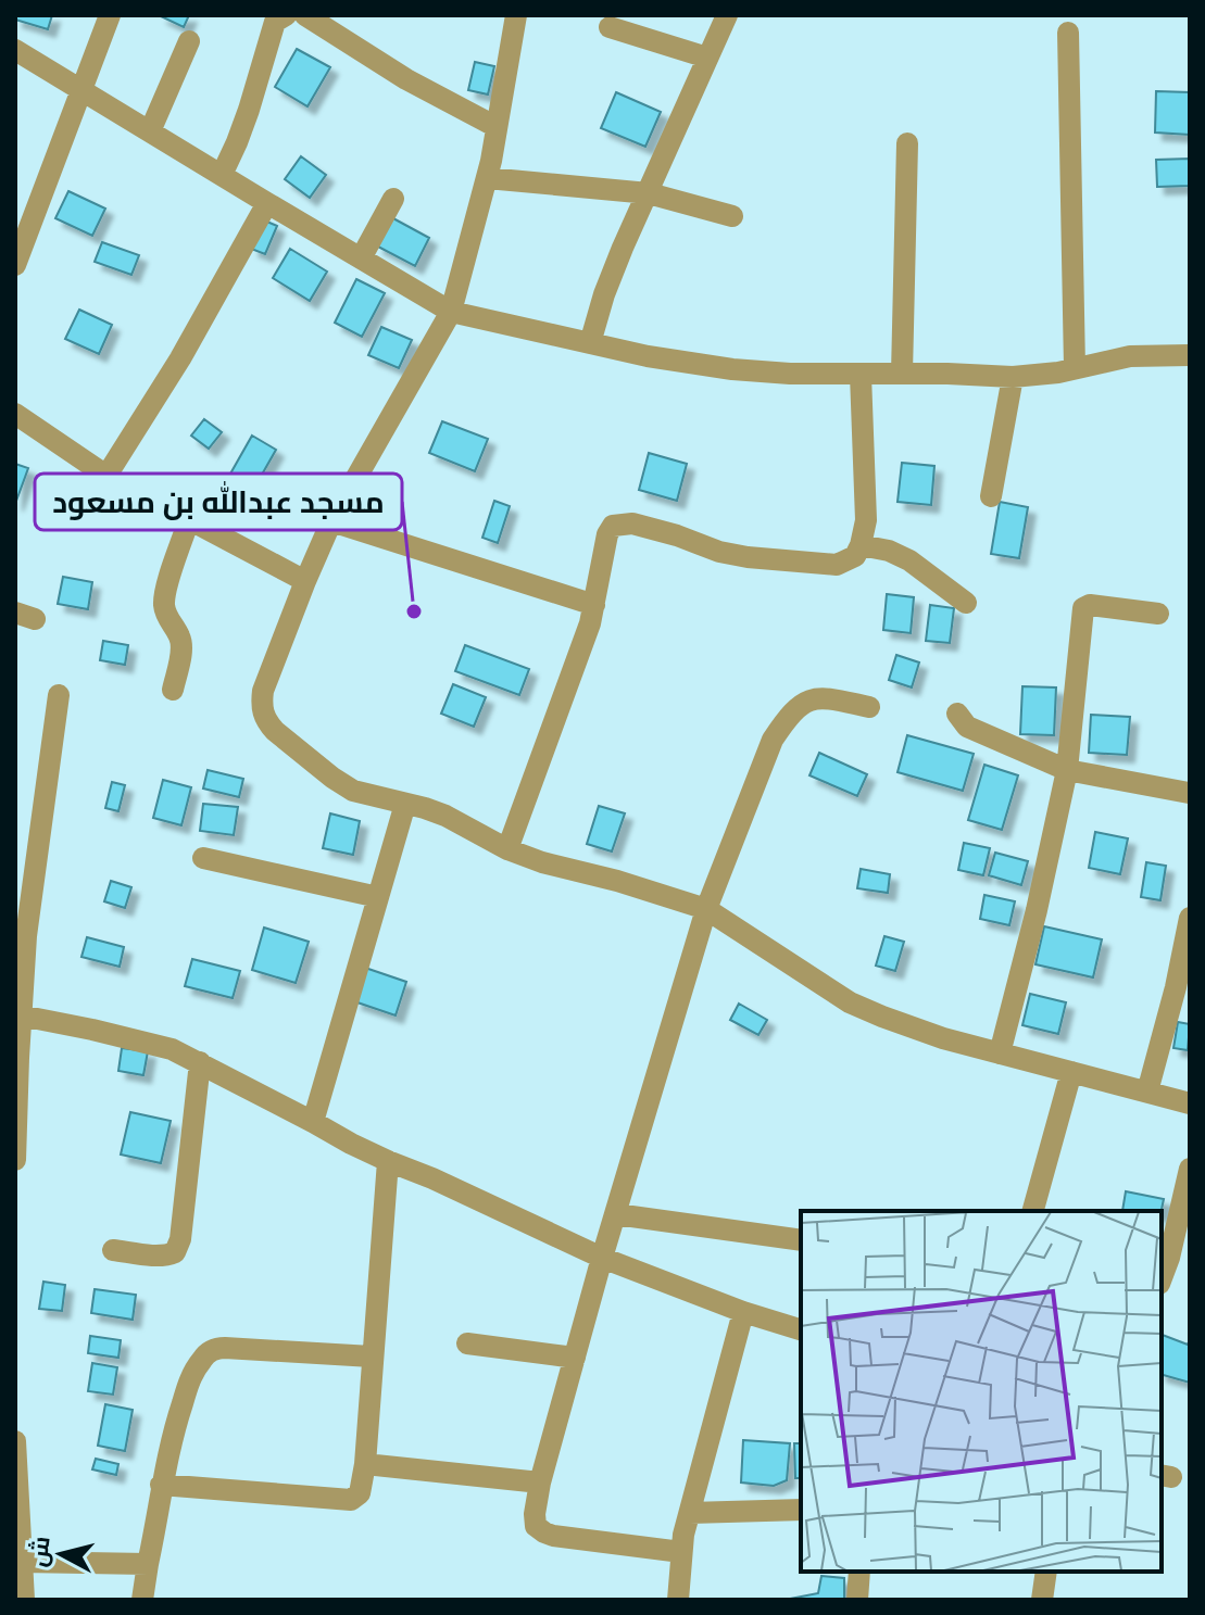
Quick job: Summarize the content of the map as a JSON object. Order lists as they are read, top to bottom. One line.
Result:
{"places":["مسجد عبدالله بن مسعود"],"north":"left"}
